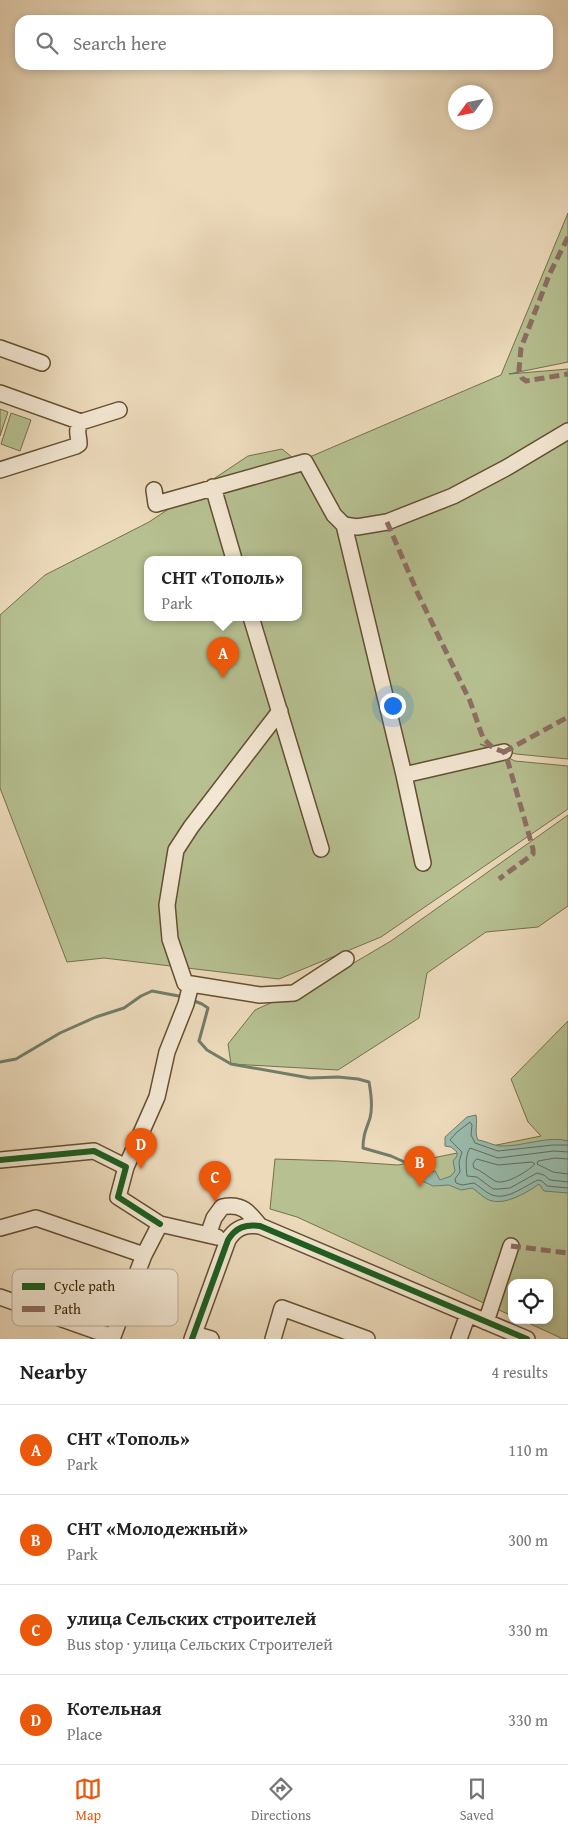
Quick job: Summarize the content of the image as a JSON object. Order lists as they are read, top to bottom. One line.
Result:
{"legend":["Cycle path","Path"],"north":"bottom left","page":{"search":"Search here","popup":["СНТ «Тополь»","Park"],"pins":["A","D","B","C"],"heading":["Nearby","4 results"],"list":[{"mark":"A","name":"СНТ «Тополь»","note":"Park","value":"110 m"},{"mark":"B","name":"СНТ «Молодежный»","note":"Park","value":"300 m"},{"mark":"C","name":"улица Сельских строителей","note":"Bus stop · улица Сельских Строителей","value":"330 m"},{"mark":"D","name":"Котельная","note":"Place","value":"330 m"}],"nav":["Map","Directions","Saved"]}}
